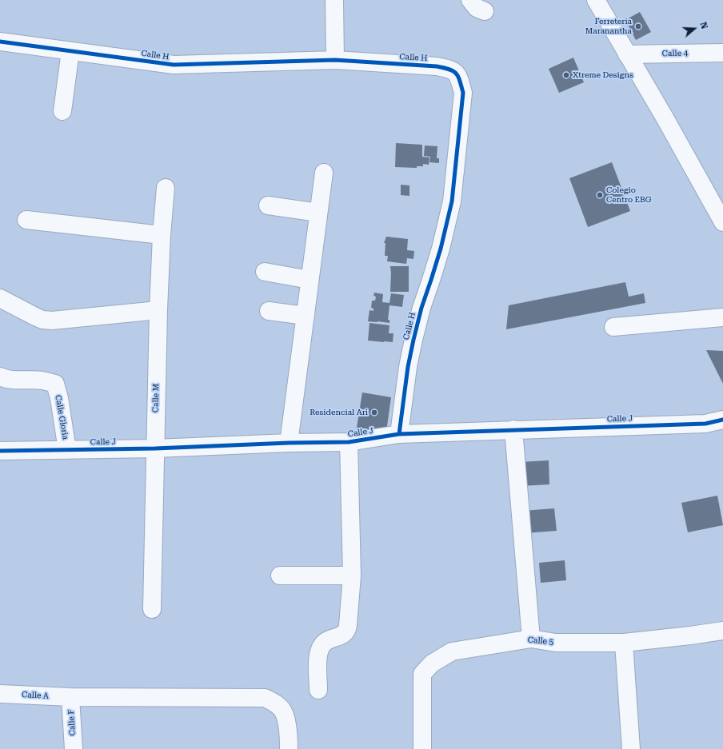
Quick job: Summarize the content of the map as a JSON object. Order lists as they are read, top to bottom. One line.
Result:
{"streets":{"street":["Calle 4","Calle H","Calle M","Calle Gloria","Calle J","Calle 5","Calle A","Calle F"]},"crossings":[["Calle H","Calle J"],["Calle M","Calle J"],["Calle Gloria","Calle J"],["Calle A","Calle F"]],"places":["Ferreteria Maranantha","Xtreme Designs","Colegio Centro EBG","Residencial Ari"],"north":"right"}
